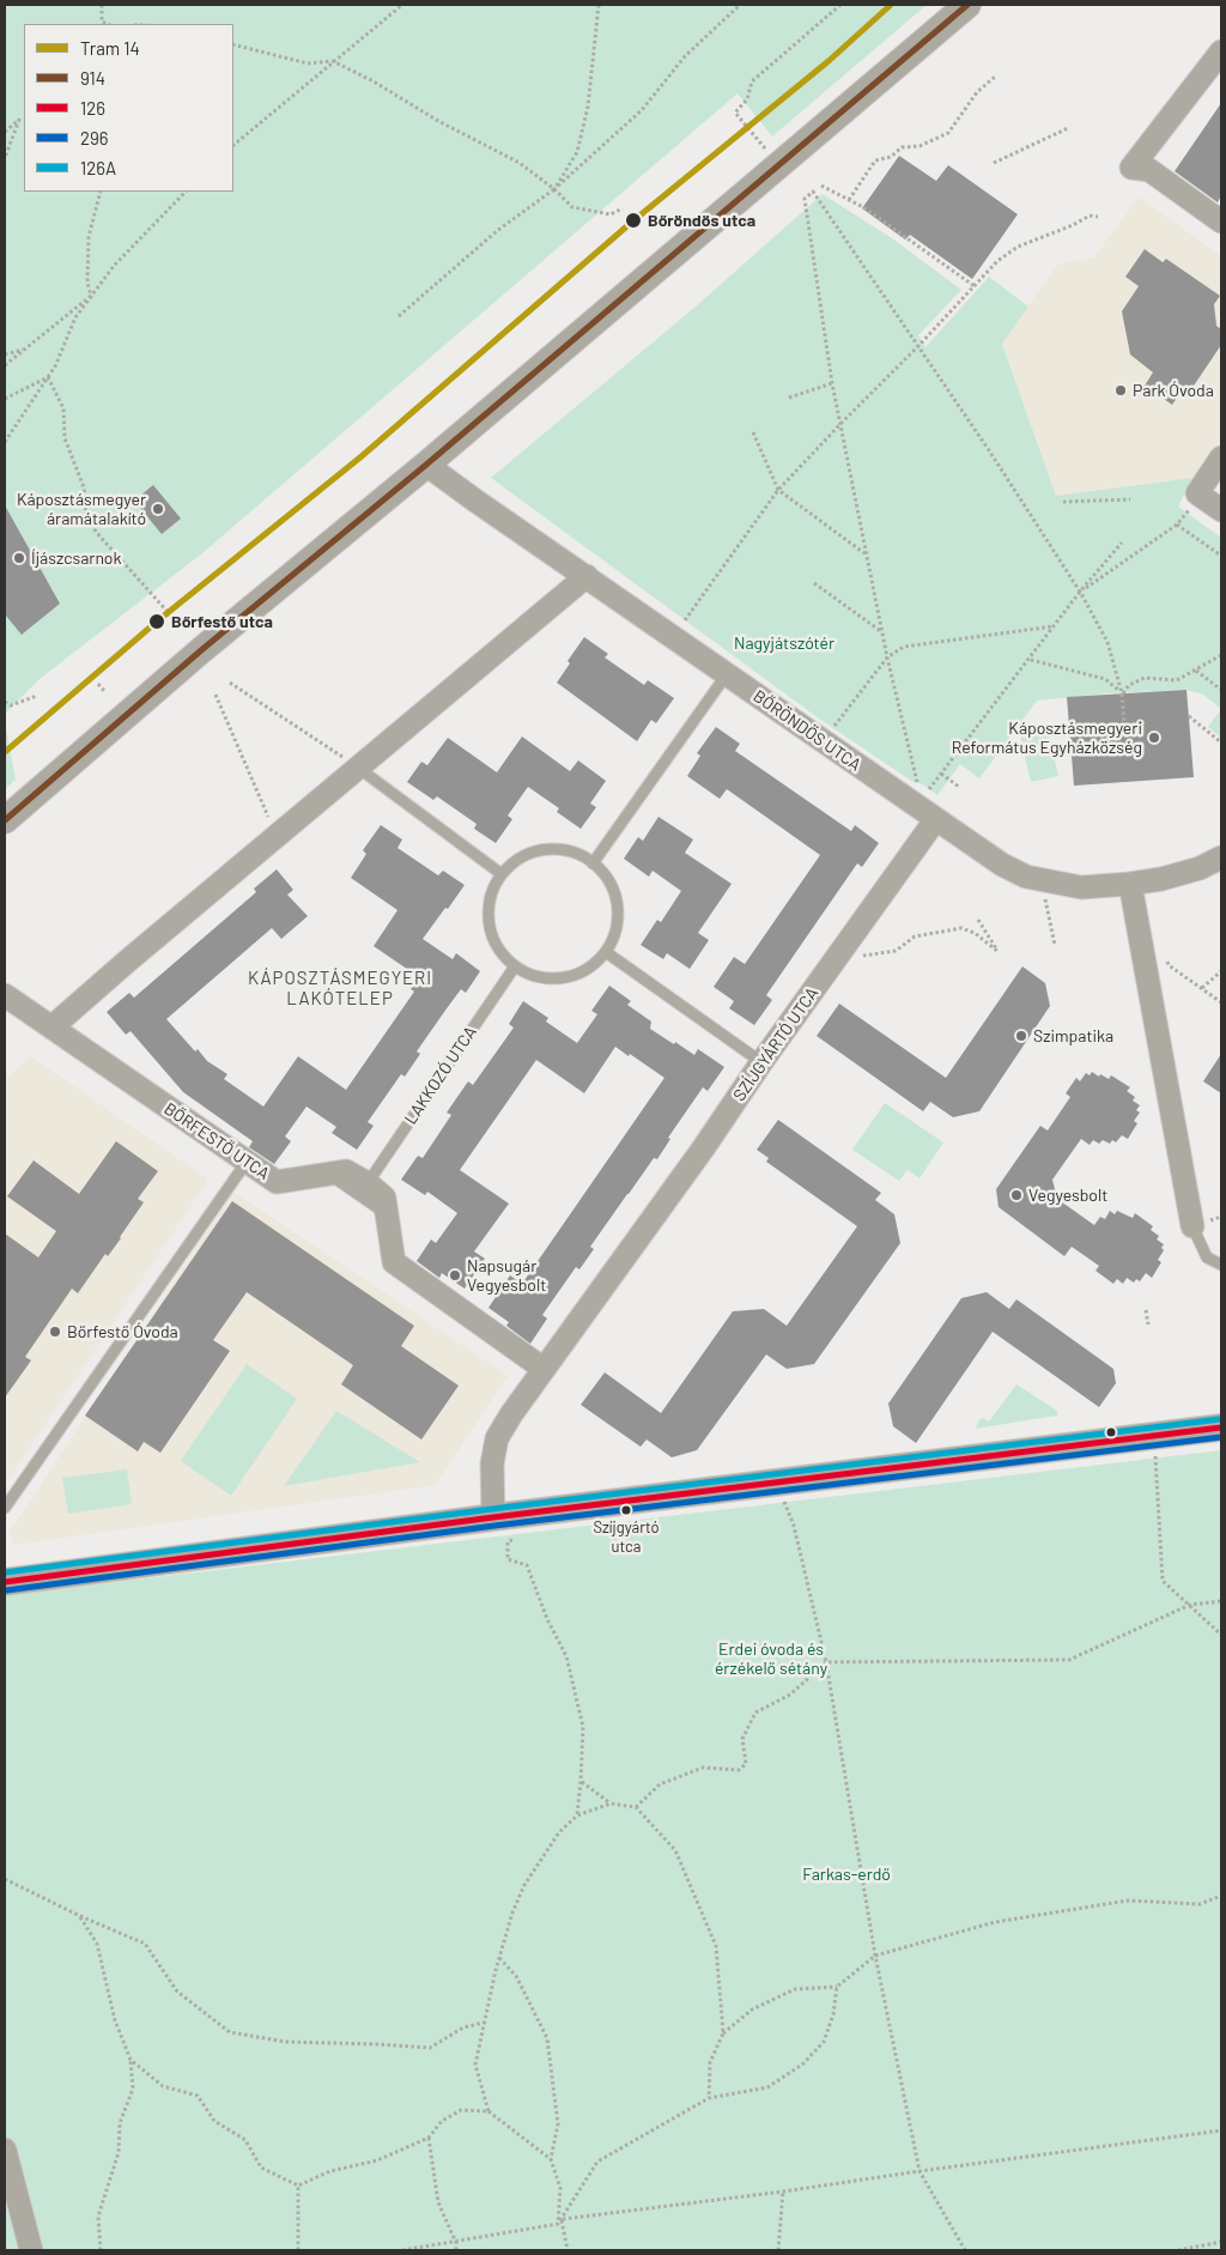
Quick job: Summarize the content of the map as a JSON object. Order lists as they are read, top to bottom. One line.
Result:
{"streets":{"street":["BŐRÖNDÖS UTCA","SZÍJGYÁRTÓ UTCA","BŐRFESTŐ UTCA"],"lane":["LAKKOZÓ UTCA"]},"crossings":[["BŐRÖNDÖS UTCA","SZÍJGYÁRTÓ UTCA"],["SZÍJGYÁRTÓ UTCA","BŐRFESTŐ UTCA"],["LAKKOZÓ UTCA","BŐRFESTŐ UTCA"]],"districts":["KÁPOSZTÁSMEGYERI LAKÓTELEP"],"parks":["Nagyjátszótér","Erdei óvoda és érzékelő sétány","Farkas-erdő"],"places":["Bőröndös utca","Park Óvoda","Káposztásmegyer áramátalakító","Íjászcsarnok","Bőrfestő utca","Káposztásmegyeri Református Egyházközség","Szimpatika","Vegyesbolt","Napsugár Vegyesbolt","Bőrfestő Óvoda","Szíjgyártó utca"],"lines":["tram line 14","transit line 914","transit line 126A","transit line 126","transit line 296"],"legend":["Tram 14","914","126","296","126A"]}
